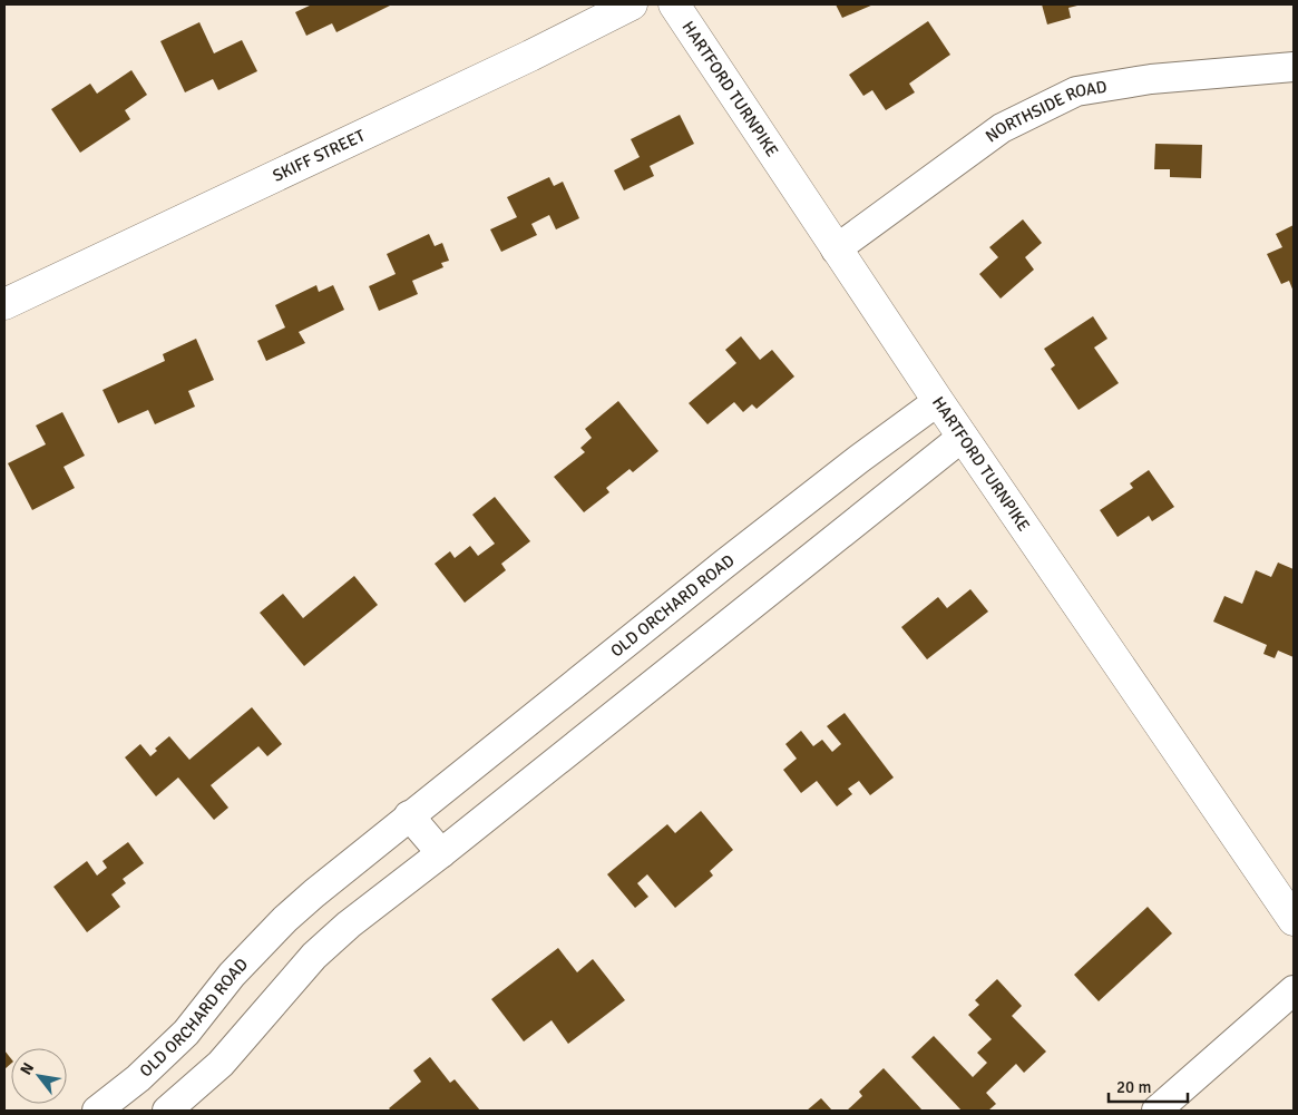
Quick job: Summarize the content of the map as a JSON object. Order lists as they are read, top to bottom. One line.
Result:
{"streets":{"main road":["HARTFORD TURNPIKE","SKIFF STREET"],"street":["NORTHSIDE ROAD","OLD ORCHARD ROAD"]},"crossings":[["HARTFORD TURNPIKE","NORTHSIDE ROAD"],["HARTFORD TURNPIKE","OLD ORCHARD ROAD"]],"scale_bar":"20 m","north":"top left"}
